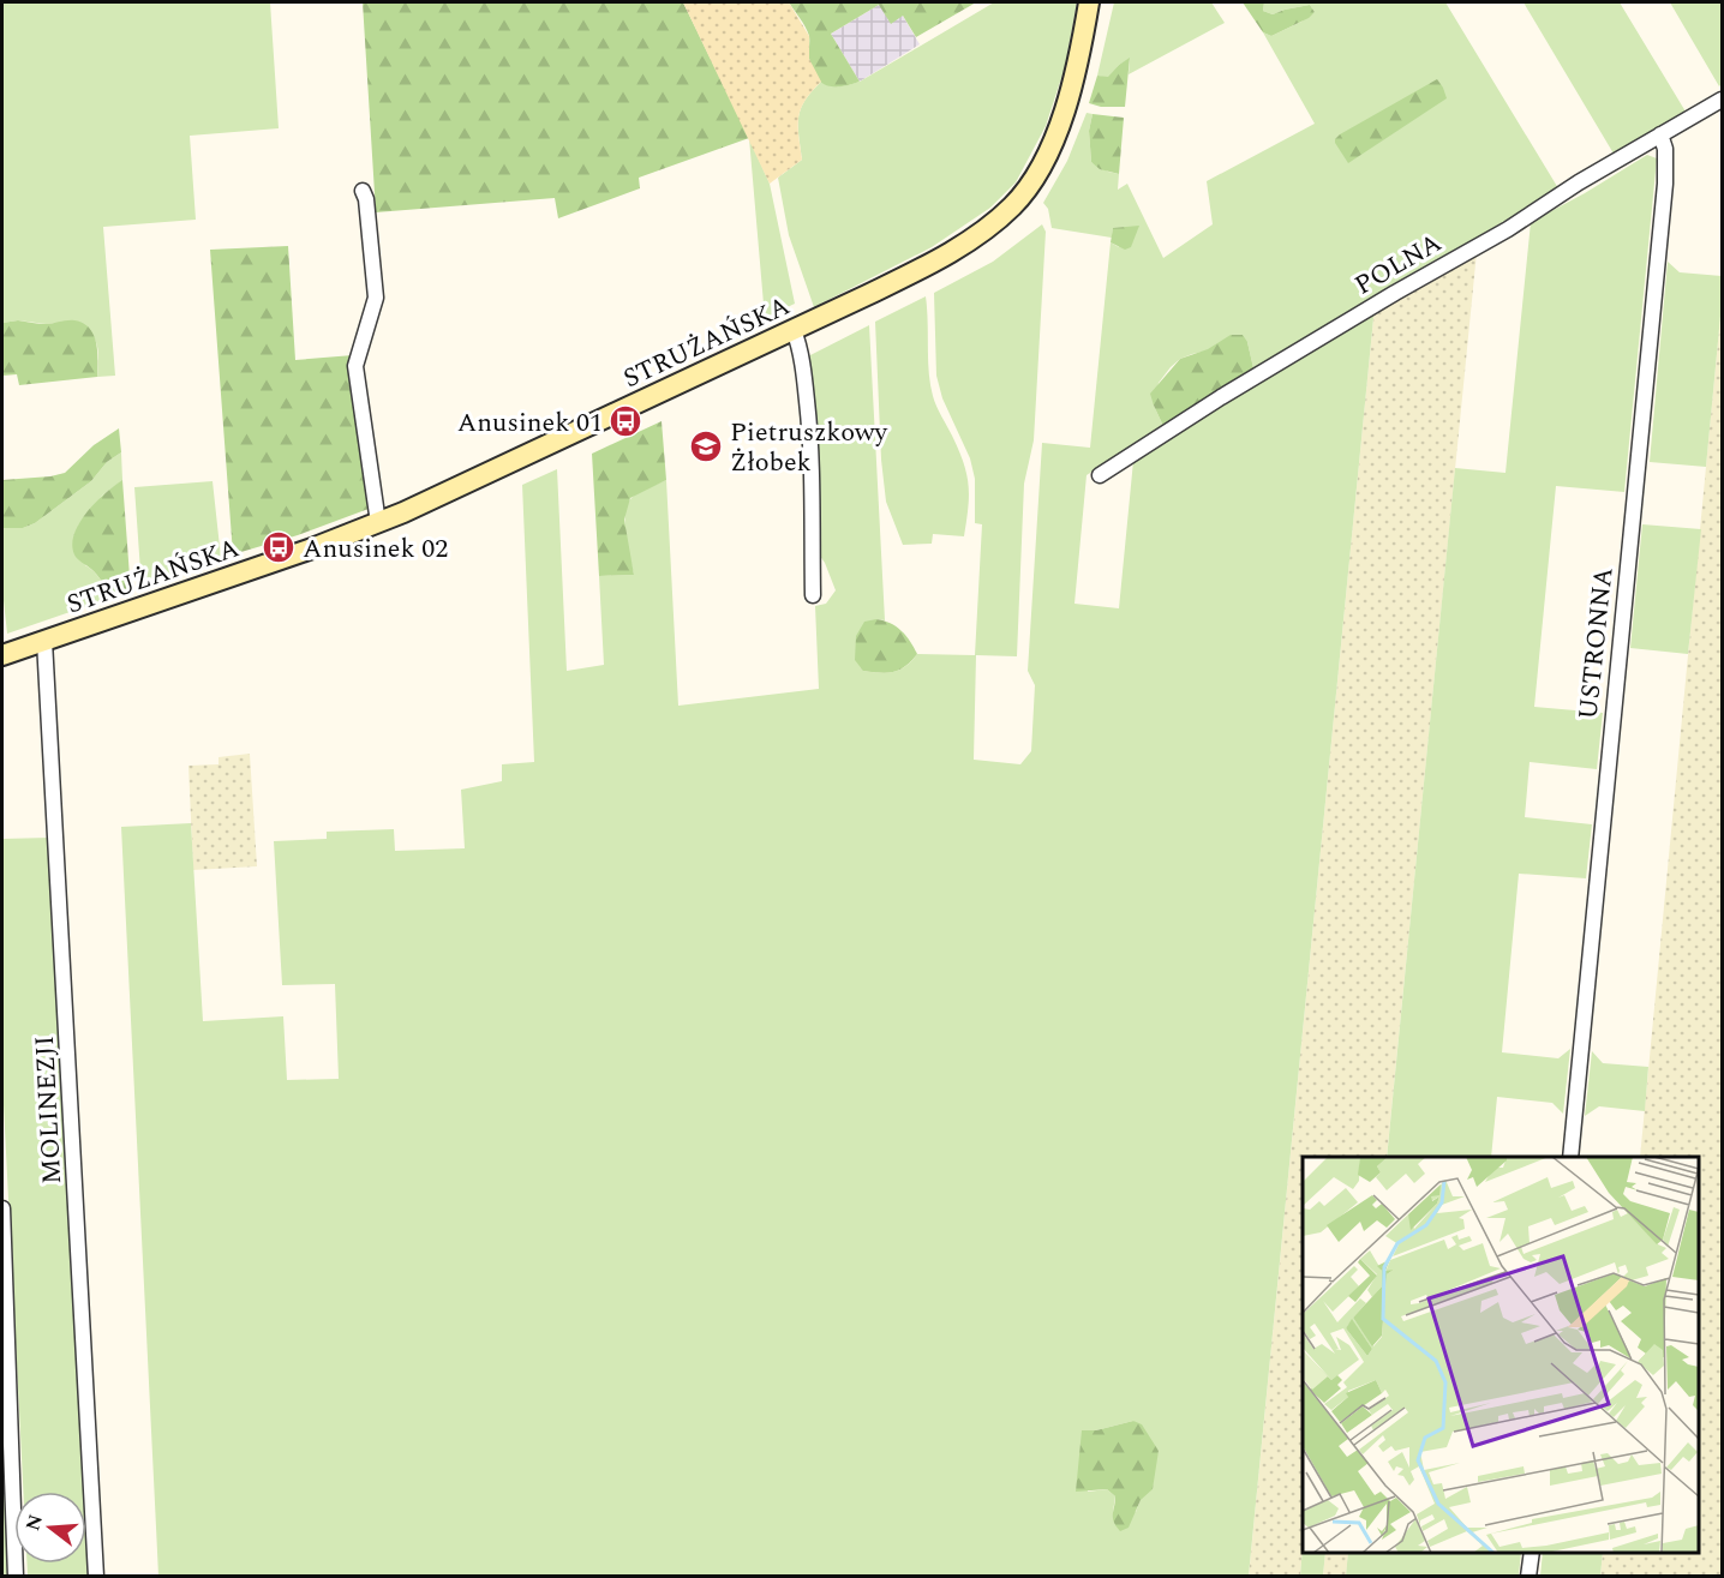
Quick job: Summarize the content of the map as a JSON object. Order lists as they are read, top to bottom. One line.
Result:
{"streets":{"main road":["STRUŻAŃSKA"],"street":["POLNA","USTRONNA","MOLINEZJI"]},"crossings":[["POLNA","USTRONNA"],["STRUŻAŃSKA","MOLINEZJI"]],"places":{"bus stop":["Anusinek 01","Anusinek 02"],"school or university":["Pietruszkowy Żłobek"]},"north":"left"}
